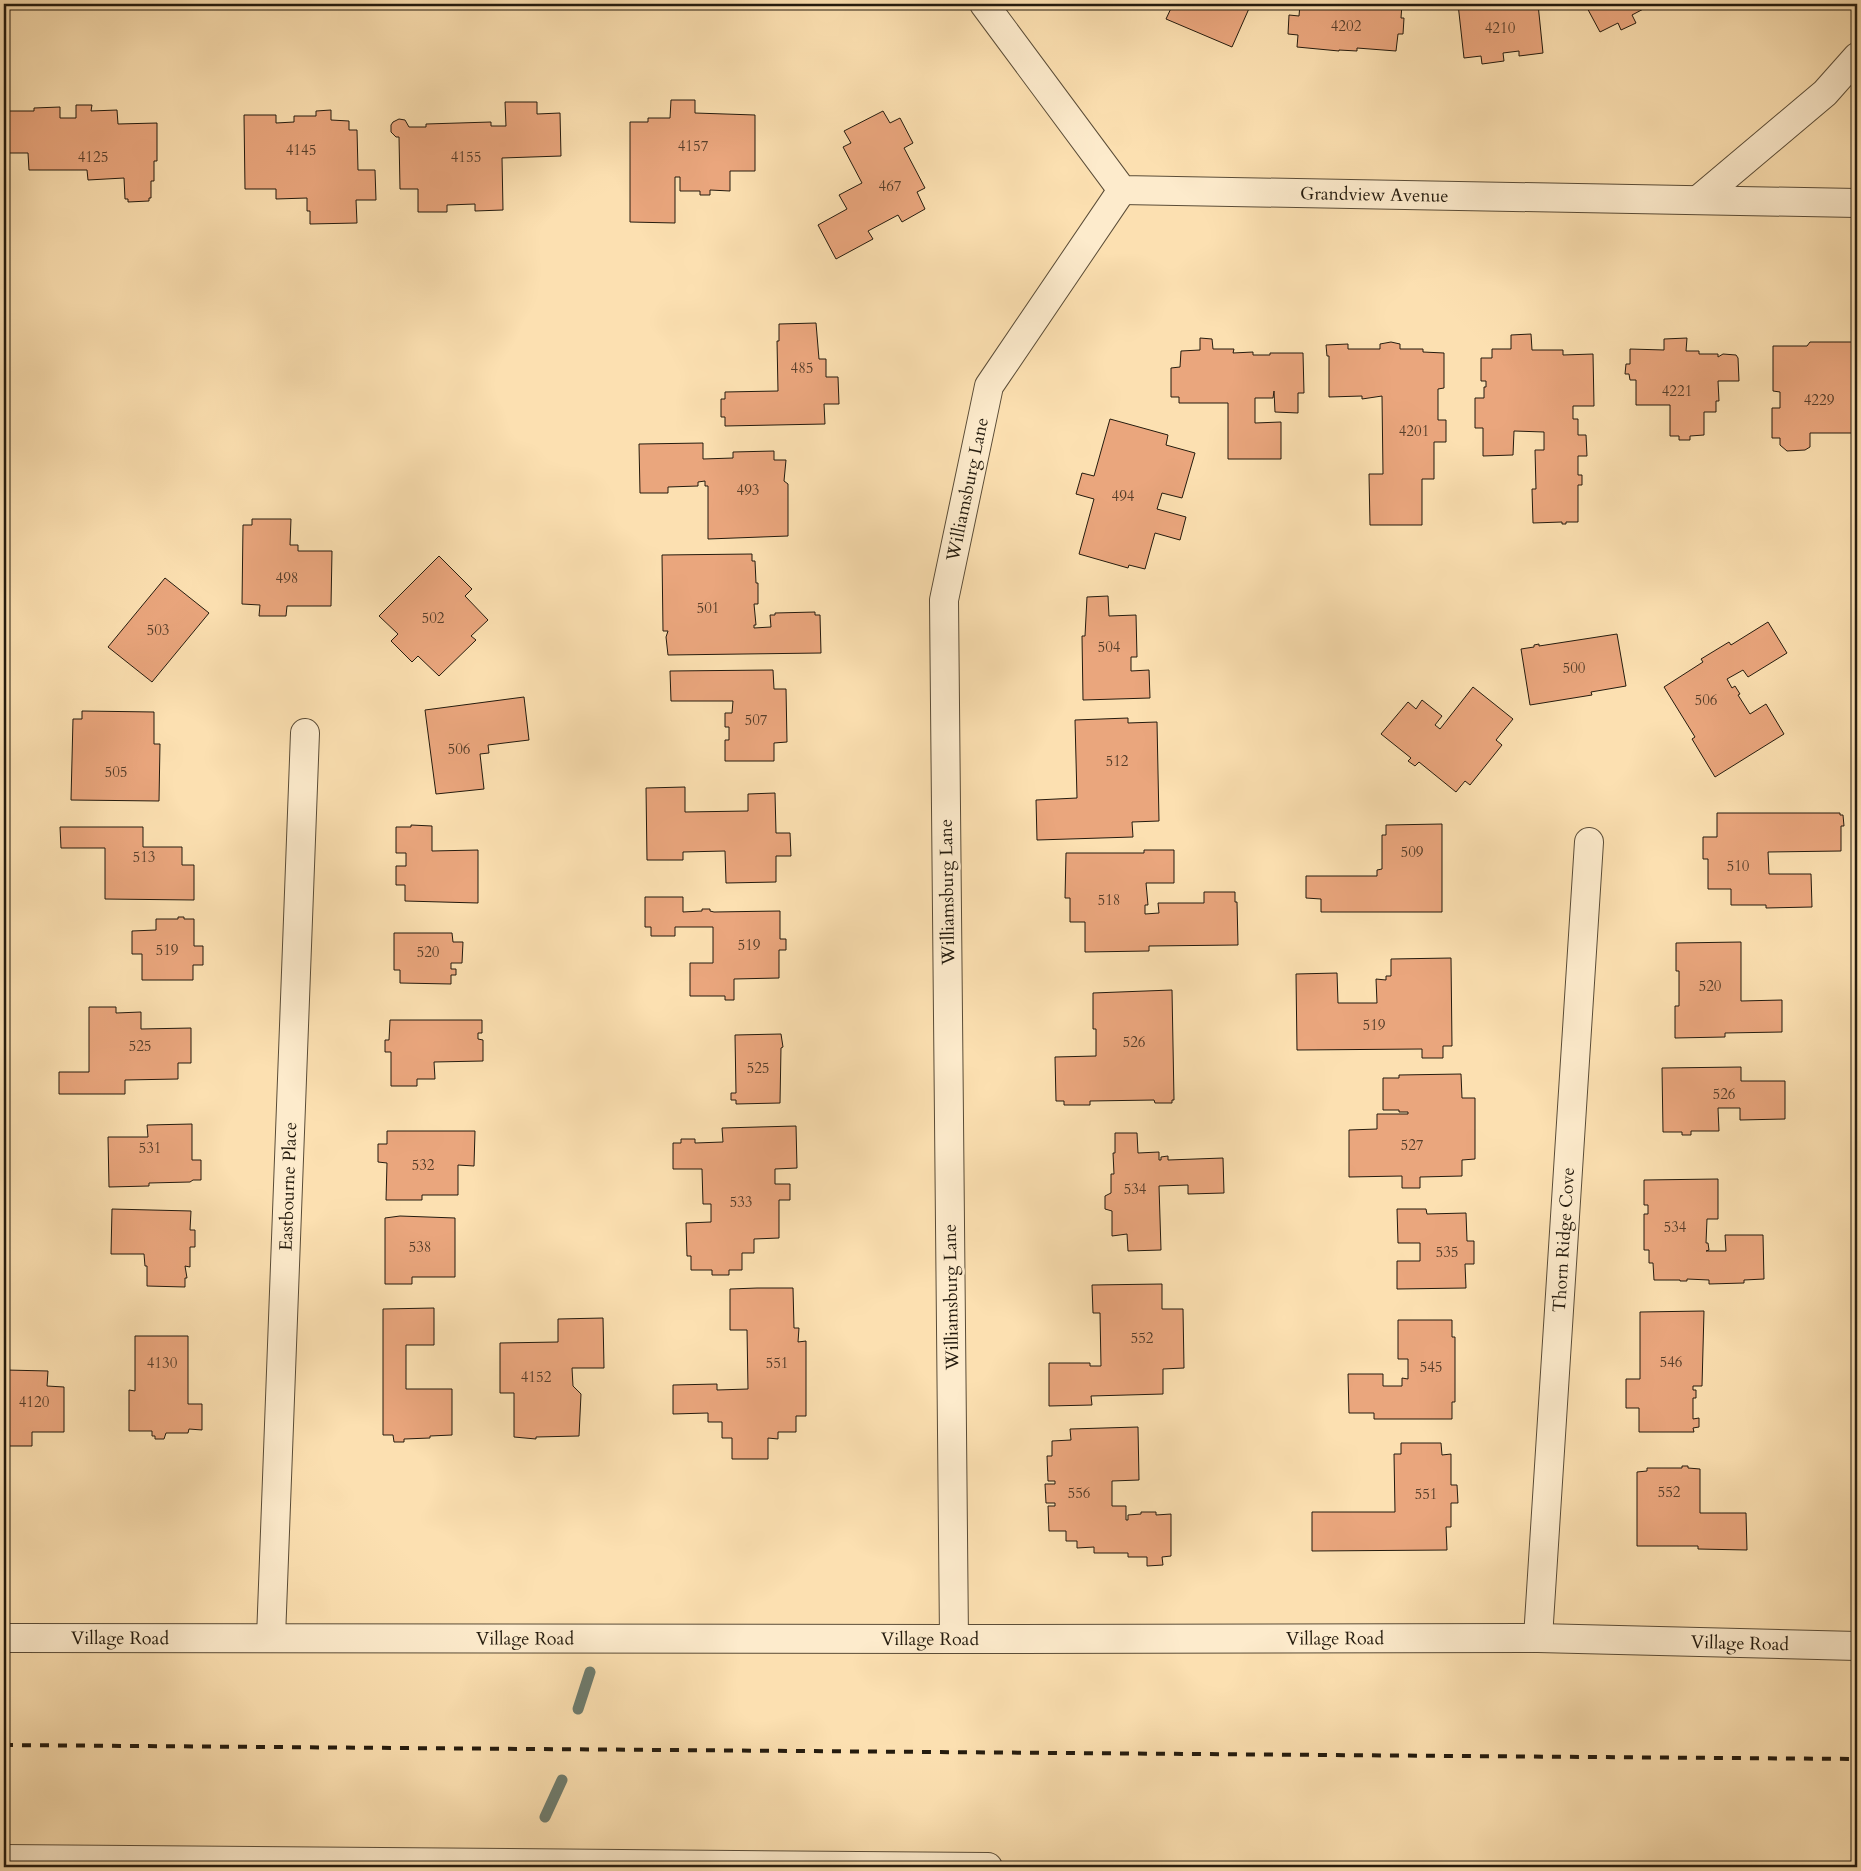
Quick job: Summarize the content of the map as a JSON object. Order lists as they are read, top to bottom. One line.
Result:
{"streets":{"street":["Grandview Avenue","Williamsburg Lane","Eastbourne Place","Thorn Ridge Cove","Village Road"]},"crossings":[["Grandview Avenue","Williamsburg Lane"],["Williamsburg Lane","Village Road"],["Eastbourne Place","Village Road"],["Thorn Ridge Cove","Village Road"]],"house_numbers":["4202","4210","4157","4145","4125","4155","467","485","4221","4229","4201","493","494","498","501","502","503","504","500","506","507","506","512","505","509","513","510","518","519","519","520","520","519","526","525","525","526","527","531","532","534","533","534","538","535","552","546","4130","551","545","4152","4120","552","556","551"]}
